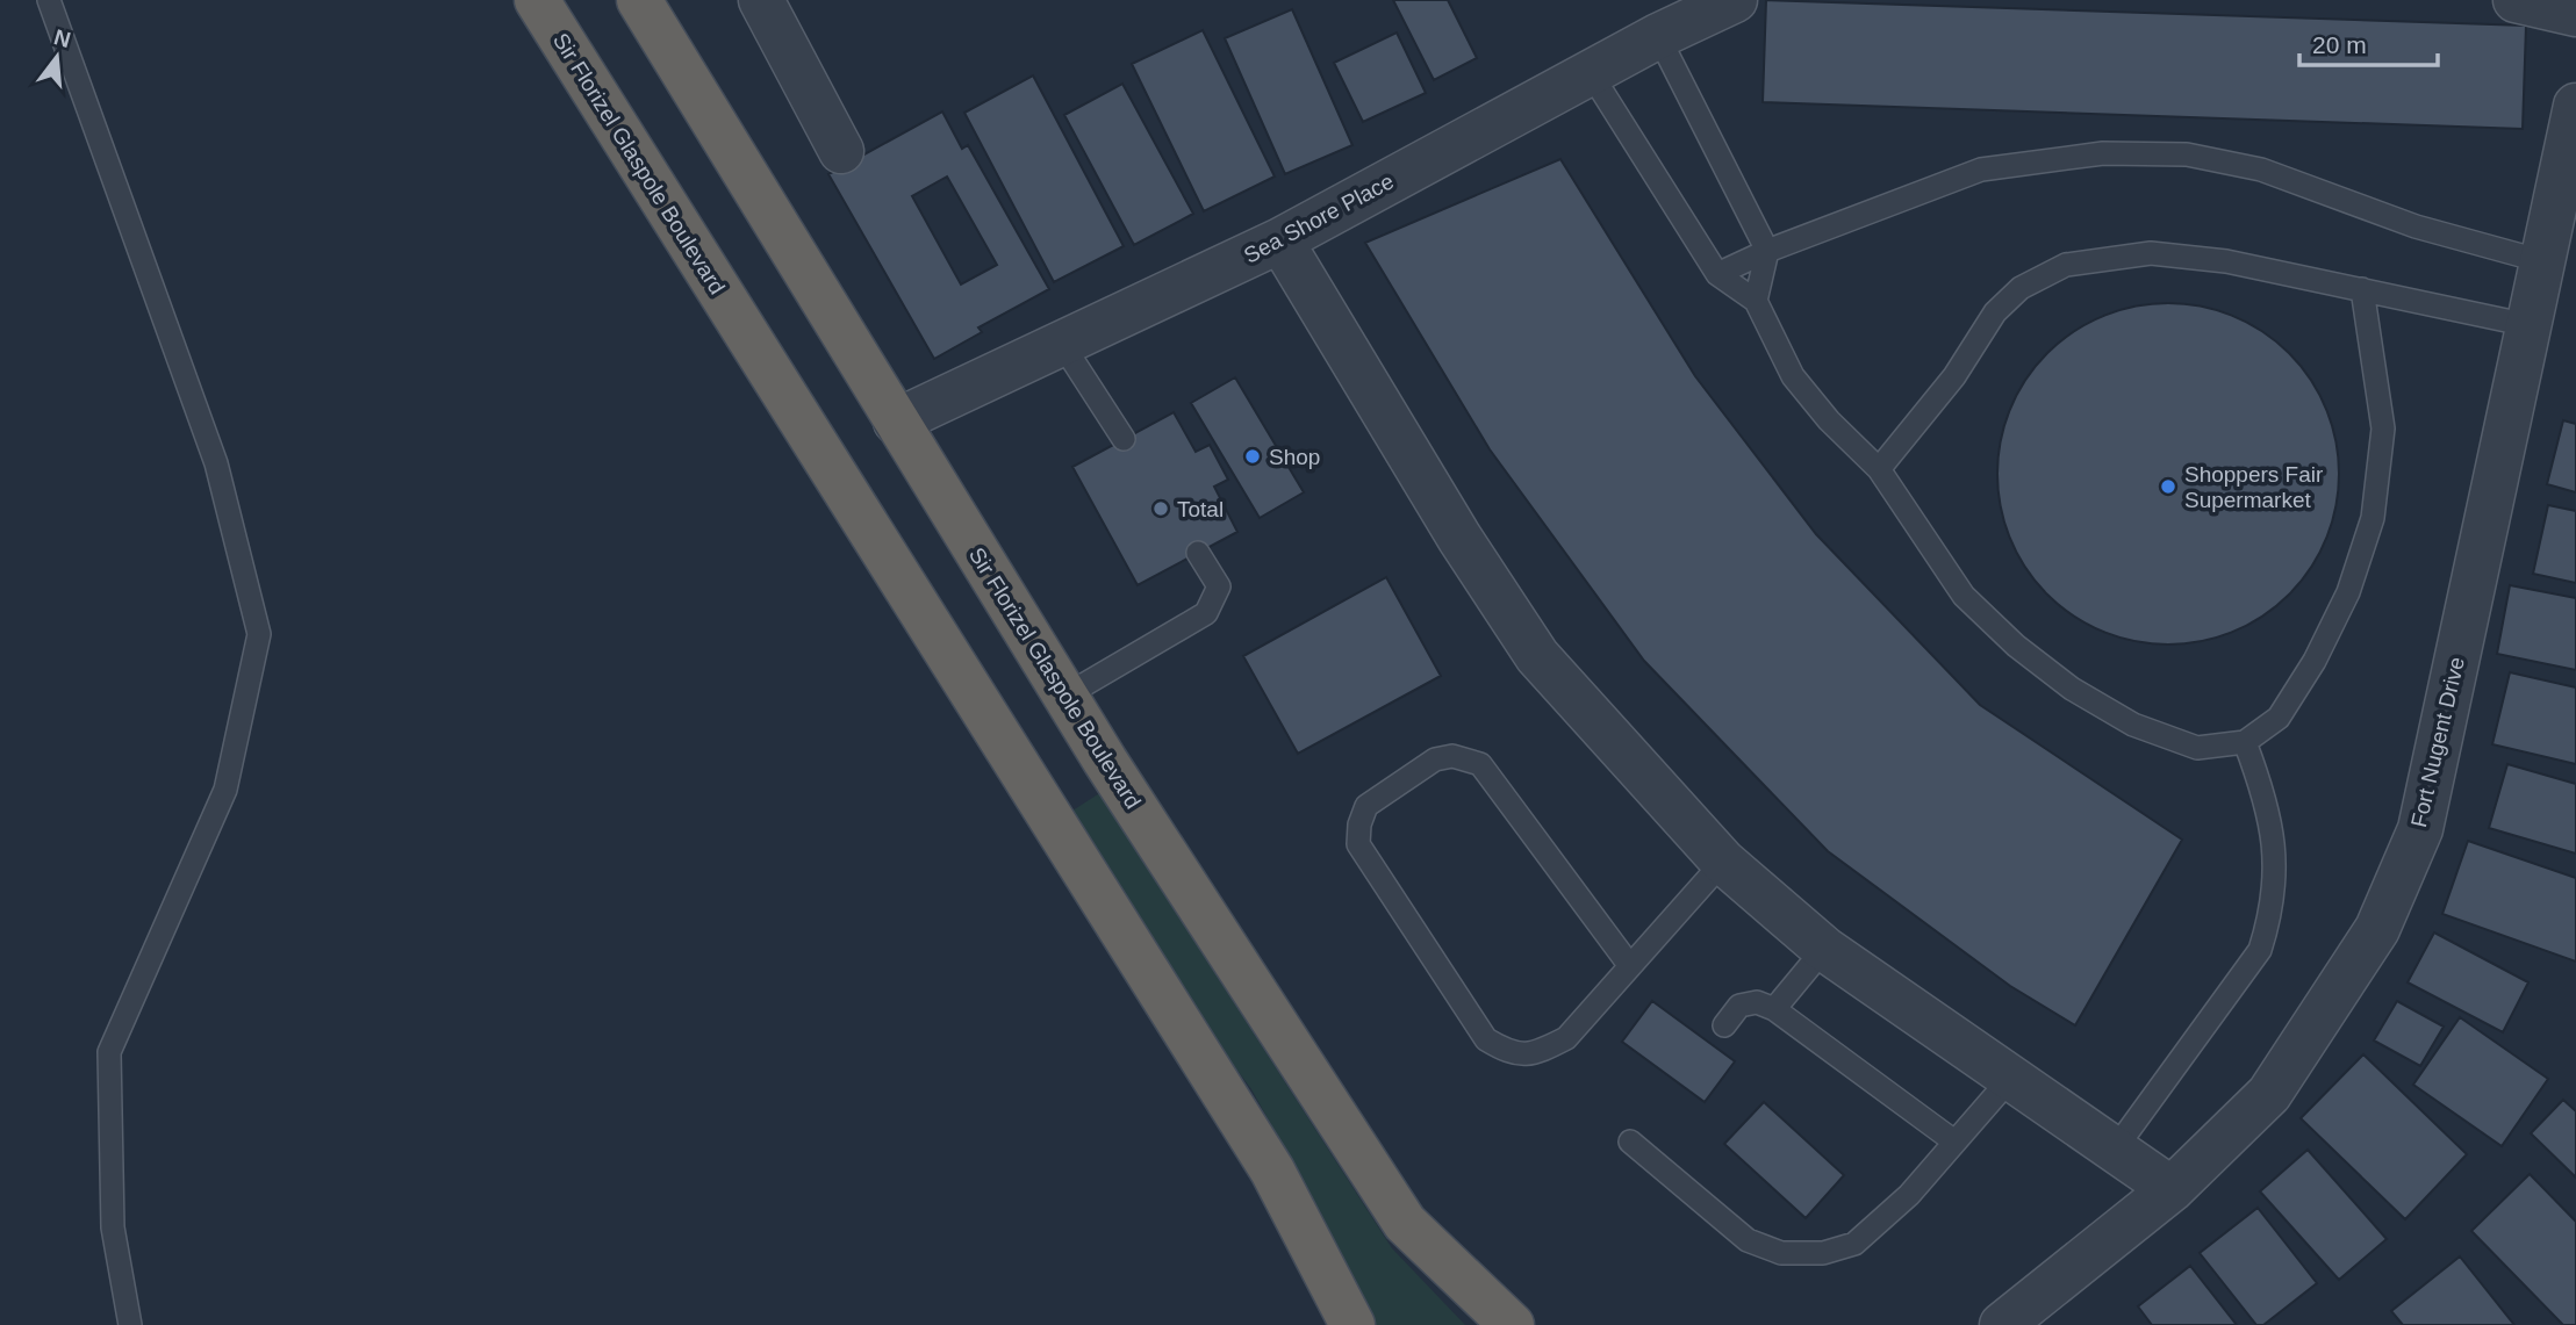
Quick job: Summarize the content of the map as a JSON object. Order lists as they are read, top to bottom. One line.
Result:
{"streets":{"highway":["Sir Florizel Glaspole Boulevard"],"street":["Sea Shore Place","Fort Nugent Drive"]},"crossings":[["Sir Florizel Glaspole Boulevard","Sea Shore Place"]],"places":["Shop","Shoppers Fair Supermarket","Total"],"scale_bar":"20 m","north":"top"}
